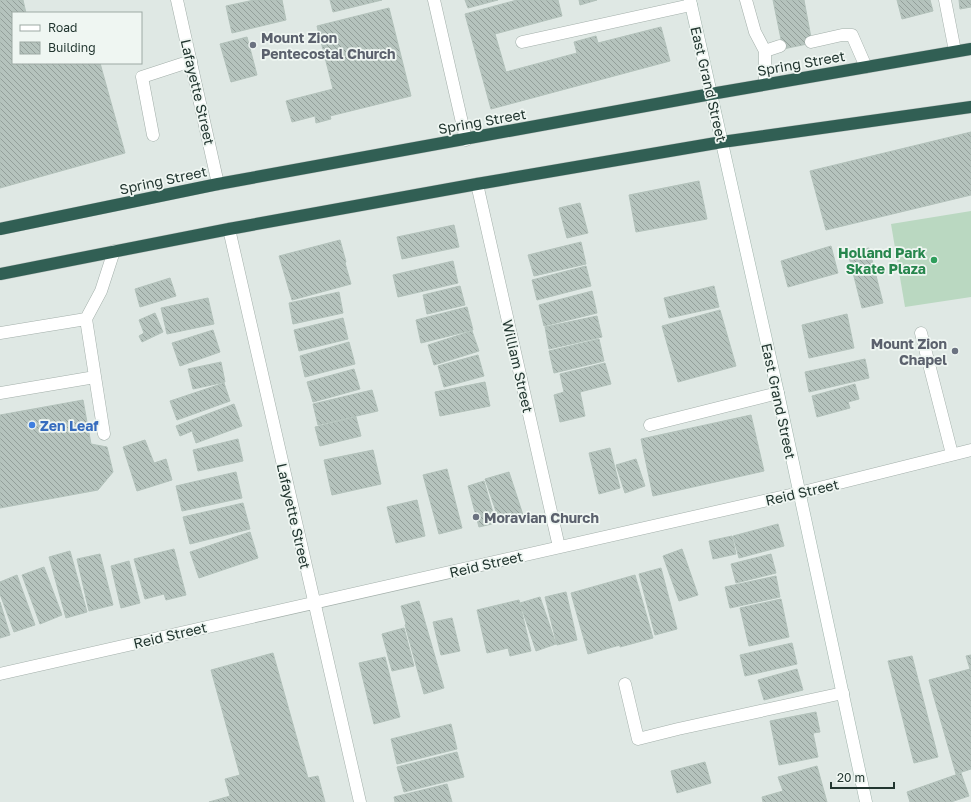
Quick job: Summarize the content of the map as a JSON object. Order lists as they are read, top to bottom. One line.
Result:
{"streets":{"highway":["Spring Street"],"street":["East Grand Street","Lafayette Street","William Street","Reid Street"]},"crossings":[["Spring Street","East Grand Street"],["Spring Street","Lafayette Street"],["East Grand Street","Reid Street"],["Lafayette Street","Reid Street"],["William Street","Reid Street"]],"places":["Mount Zion Pentecostal Church","Holland Park Skate Plaza","Mount Zion Chapel","Zen Leaf","Moravian Church"],"legend":["Road","Building"],"scale_bar":"20 m"}
